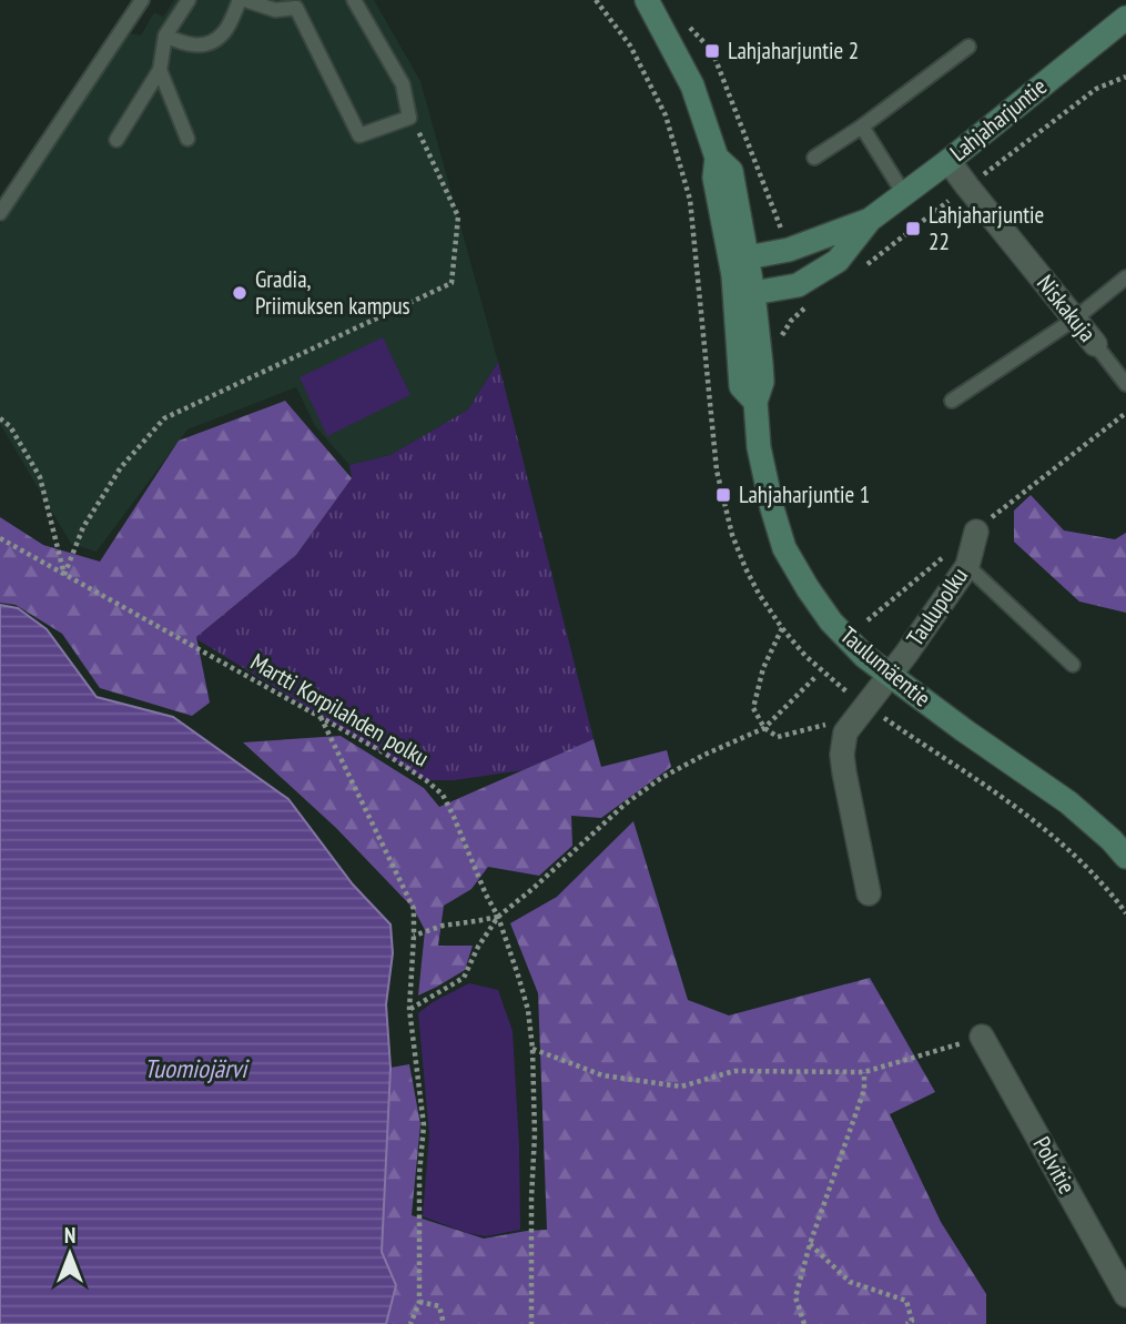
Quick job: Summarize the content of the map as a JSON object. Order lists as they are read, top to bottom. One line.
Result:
{"streets":{"main road":["Lahjaharjuntie","Taulumäentie"],"street":["Niskakuja","Taulupolku","Polvitie"],"path":["Martti Korpilahden polku"]},"crossings":[["Lahjaharjuntie","Niskakuja"],["Lahjaharjuntie","Taulumäentie"],["Taulupolku","Taulumäentie"]],"water":["Tuomiojärvi"],"places":{"transit":["Lahjaharjuntie 2","Lahjaharjuntie 22","Lahjaharjuntie 1"],"other":["Gradia, Priimuksen kampus"]},"north":"top"}
